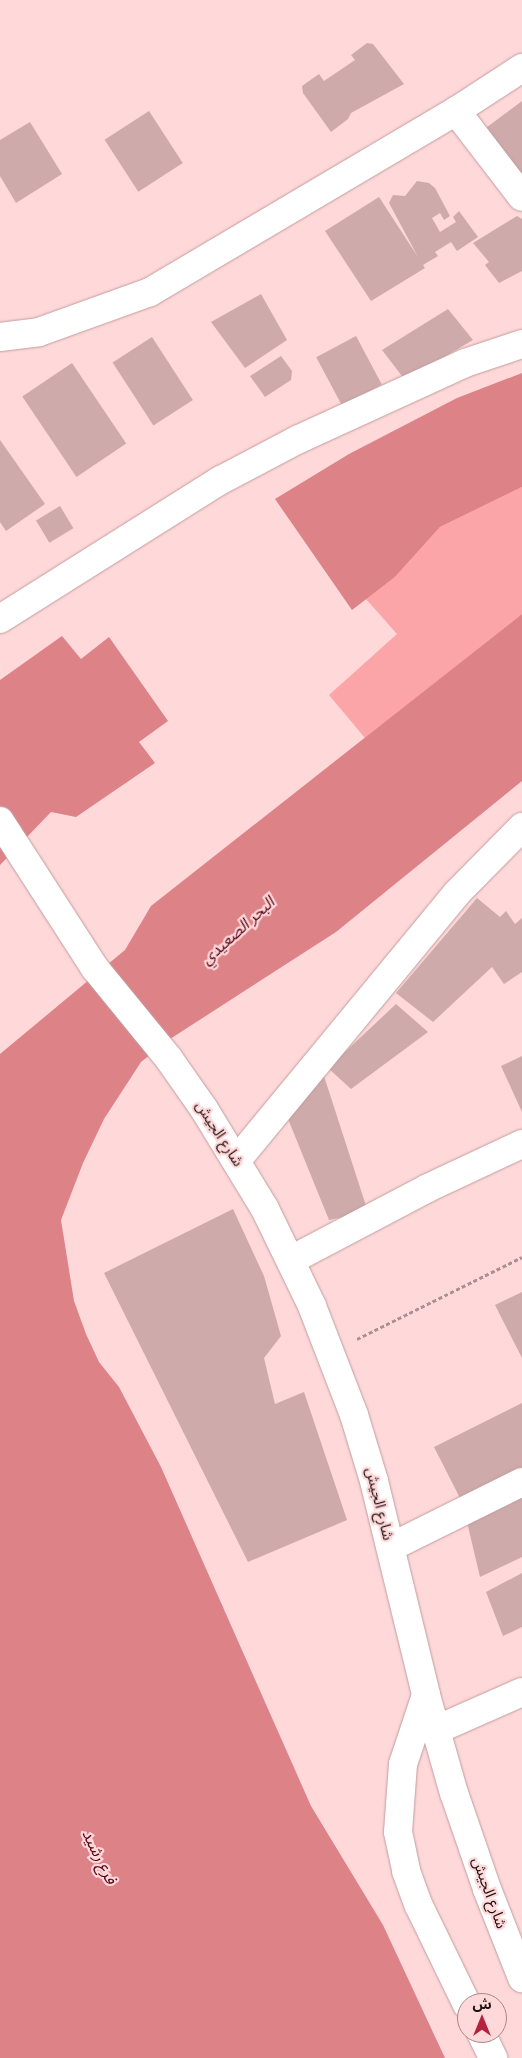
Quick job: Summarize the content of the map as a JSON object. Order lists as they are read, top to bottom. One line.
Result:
{"streets":{"main road":["شارع الجيش"]},"water":["البحر الصعيدي","فرع رشيد"],"north":"top"}
